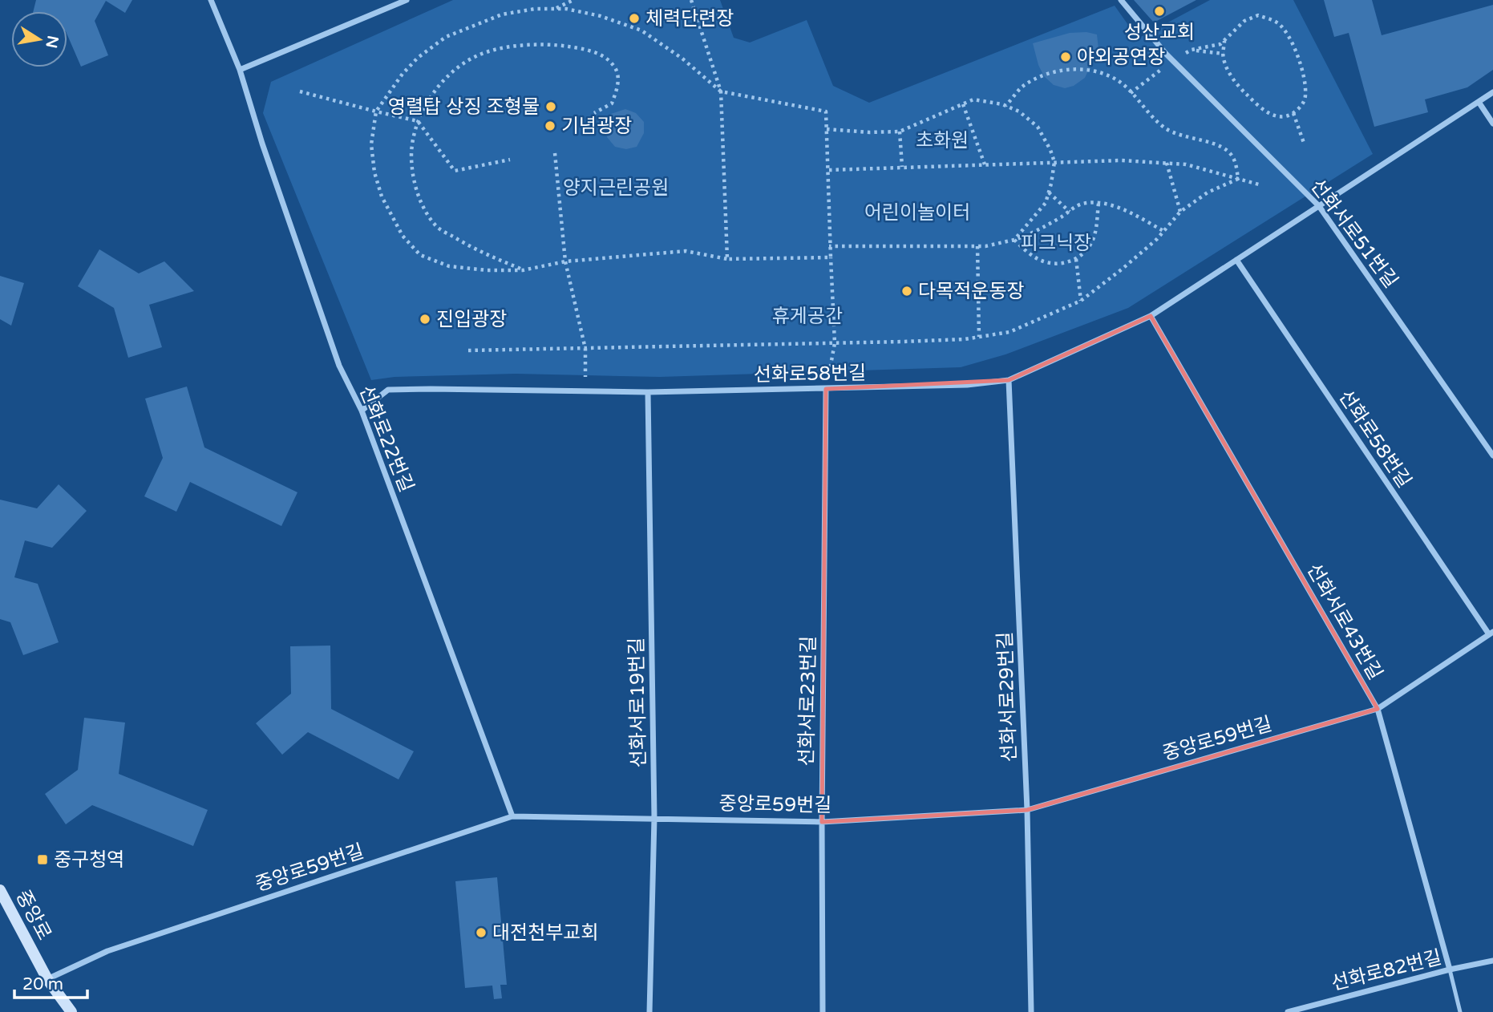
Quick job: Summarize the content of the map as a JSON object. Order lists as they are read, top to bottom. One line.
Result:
{"streets":{"main road":["중앙로"],"street":["선화서로51번길","선화로58번길","선화로22번길","선화서로43번길","선화서로29번길","선화서로23번길","선화서로19번길","중앙로59번길","선화로82번길"]},"crossings":[["선화서로51번길","선화로58번길"],["선화로58번길","선화로22번길"],["선화로58번길","선화서로43번길"],["선화로58번길","선화서로29번길"],["선화로58번길","선화서로23번길"],["선화로58번길","선화서로19번길"],["선화로58번길","중앙로59번길"],["선화로22번길","중앙로59번길"],["선화서로43번길","중앙로59번길"],["선화서로43번길","선화로82번길"],["선화서로29번길","중앙로59번길"],["선화서로23번길","중앙로59번길"],["선화서로19번길","중앙로59번길"],["중앙로59번길","중앙로"]],"parks":["초화원","양지근린공원","어린이놀이터","피크닉장","휴게공간"],"places":{"other":["성산교회","체력단련장","야외공연장","영렬탑 상징 조형물","기념광장","다목적운동장","진입광장","대전천부교회"],"transit":["중구청역"]},"scale_bar":"20 m","north":"right"}
